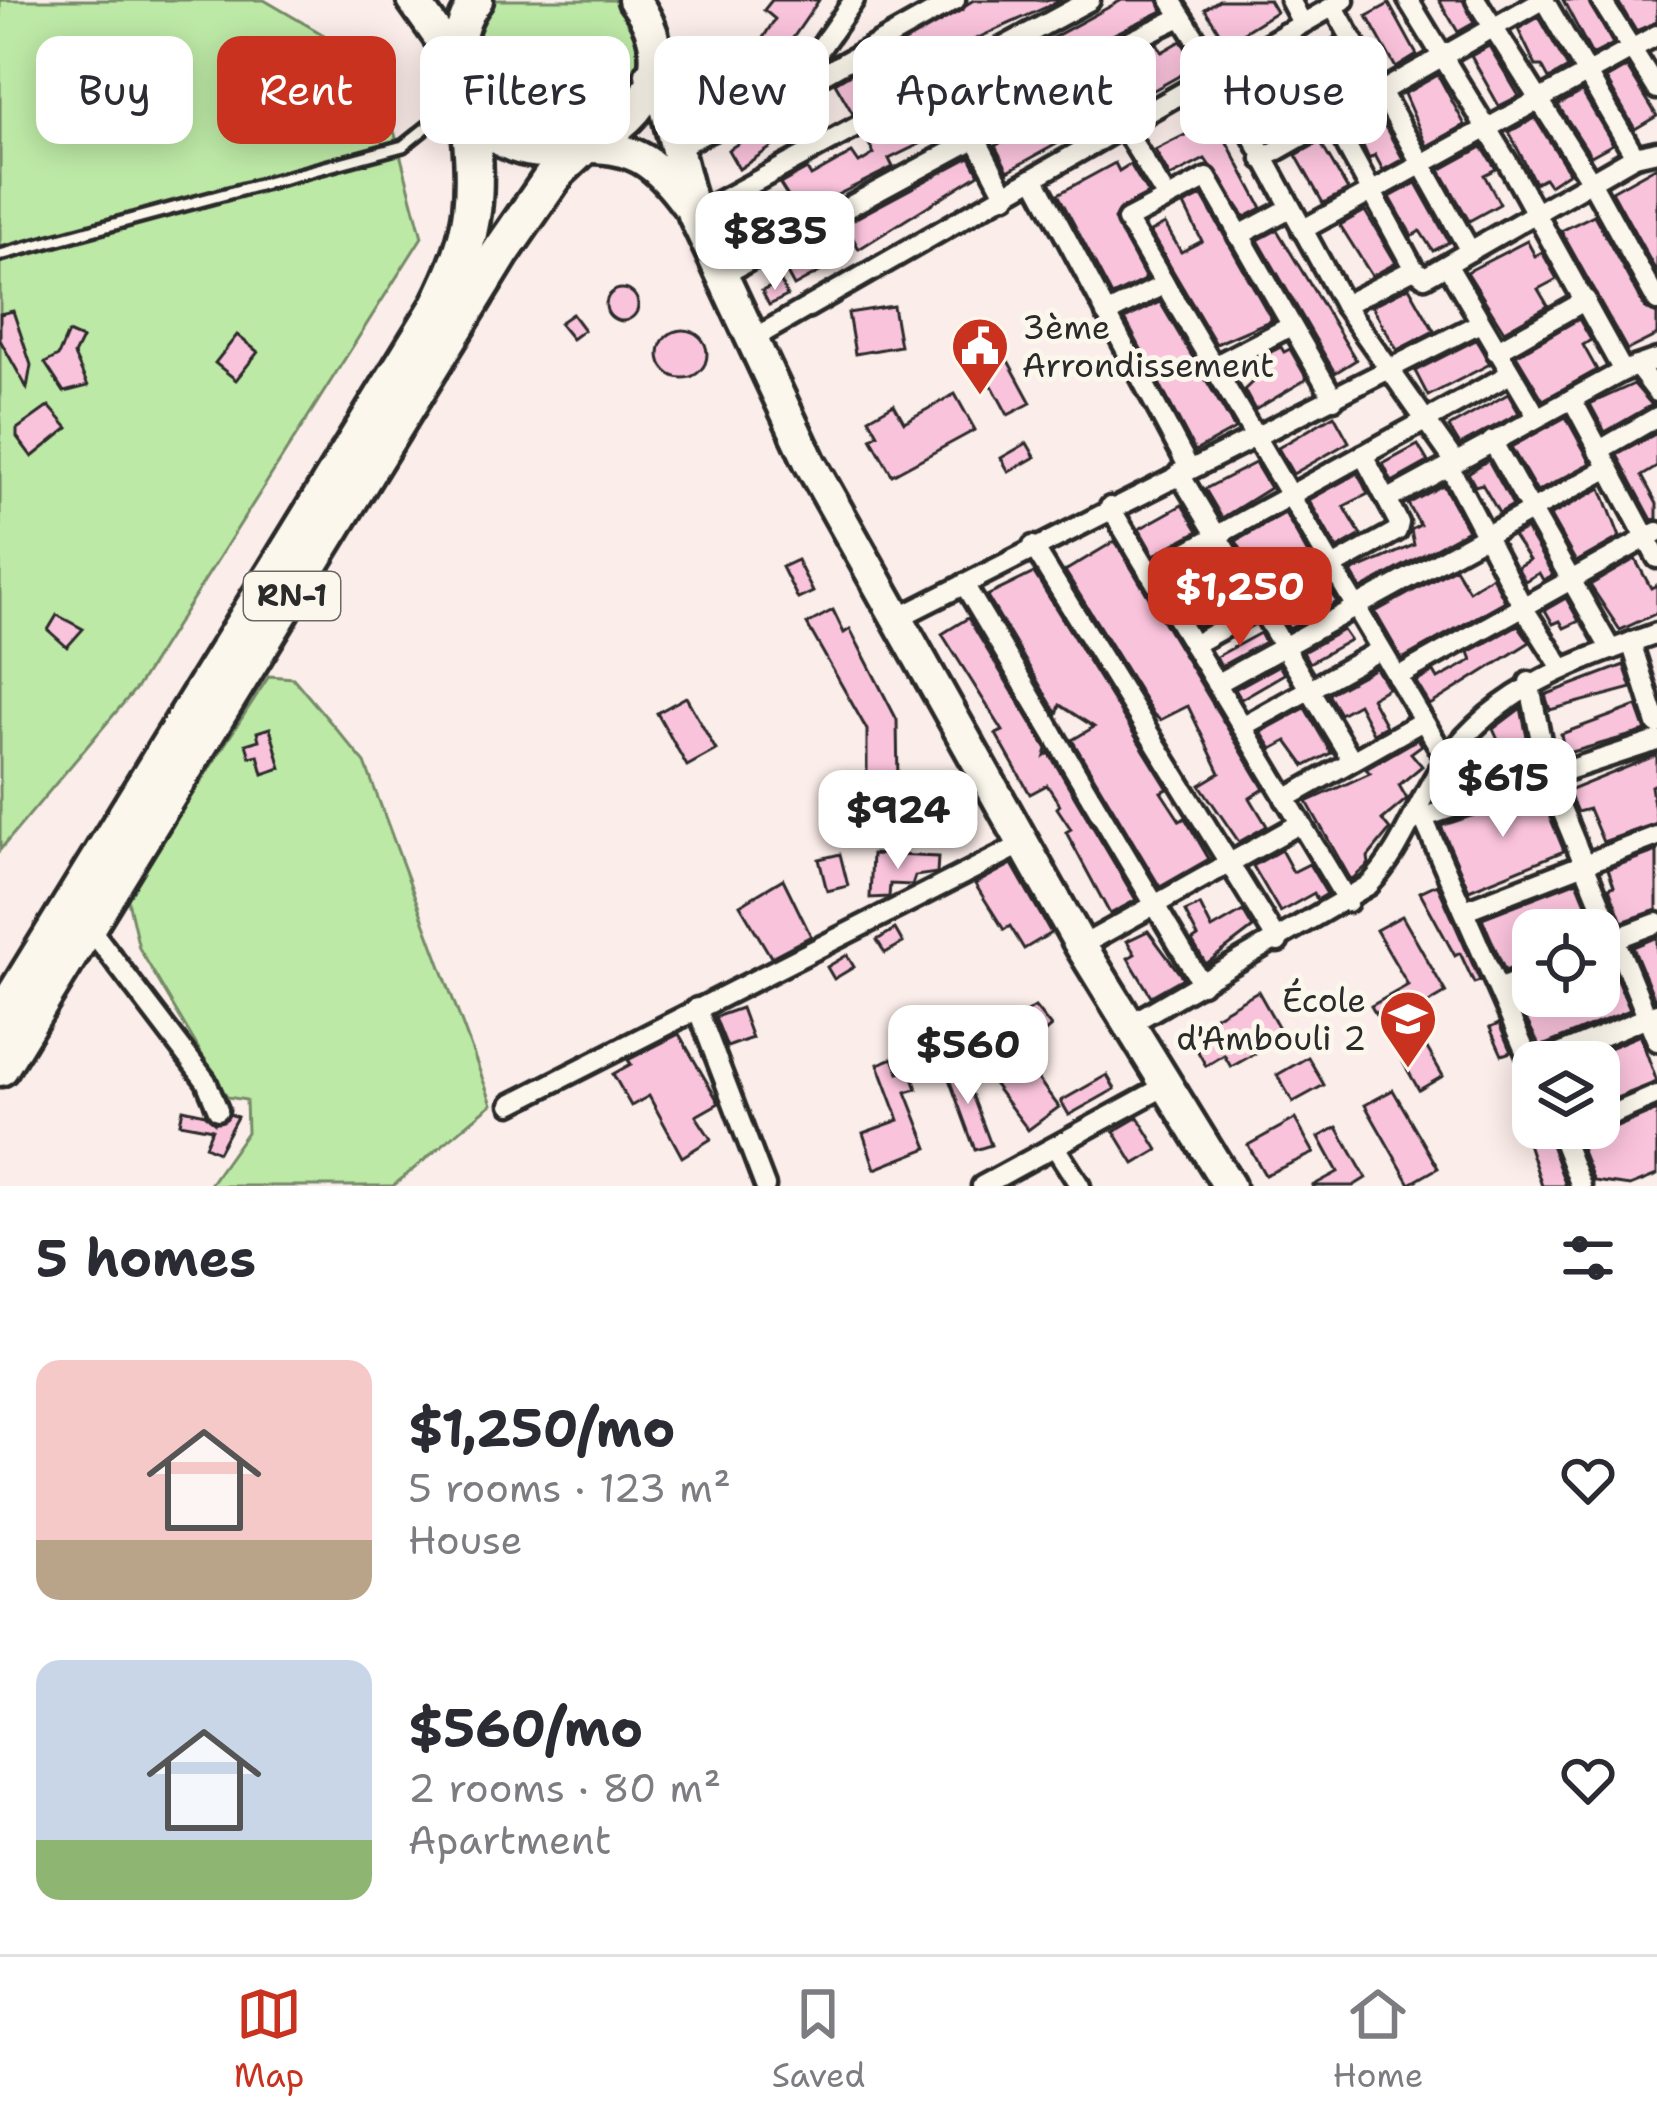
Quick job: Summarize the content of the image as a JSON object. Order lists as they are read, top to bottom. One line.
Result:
{"streets":{"highway":["RN-1"]},"places":{"public building":["3ème Arrondissement"],"school or university":["École d'Ambouli 2"]},"page":{"chip":["Buy","Rent","Filters","New","Apartment","House"],"price":["$835","$1,250","$615","$924","$560"],"heading":"5 homes","list":[{"name":"$1,250/mo","note":"5 rooms · 123 m² · House"},{"name":"$560/mo","note":"2 rooms · 80 m² · Apartment"}],"tabs":["Map","Saved","Home"]}}
